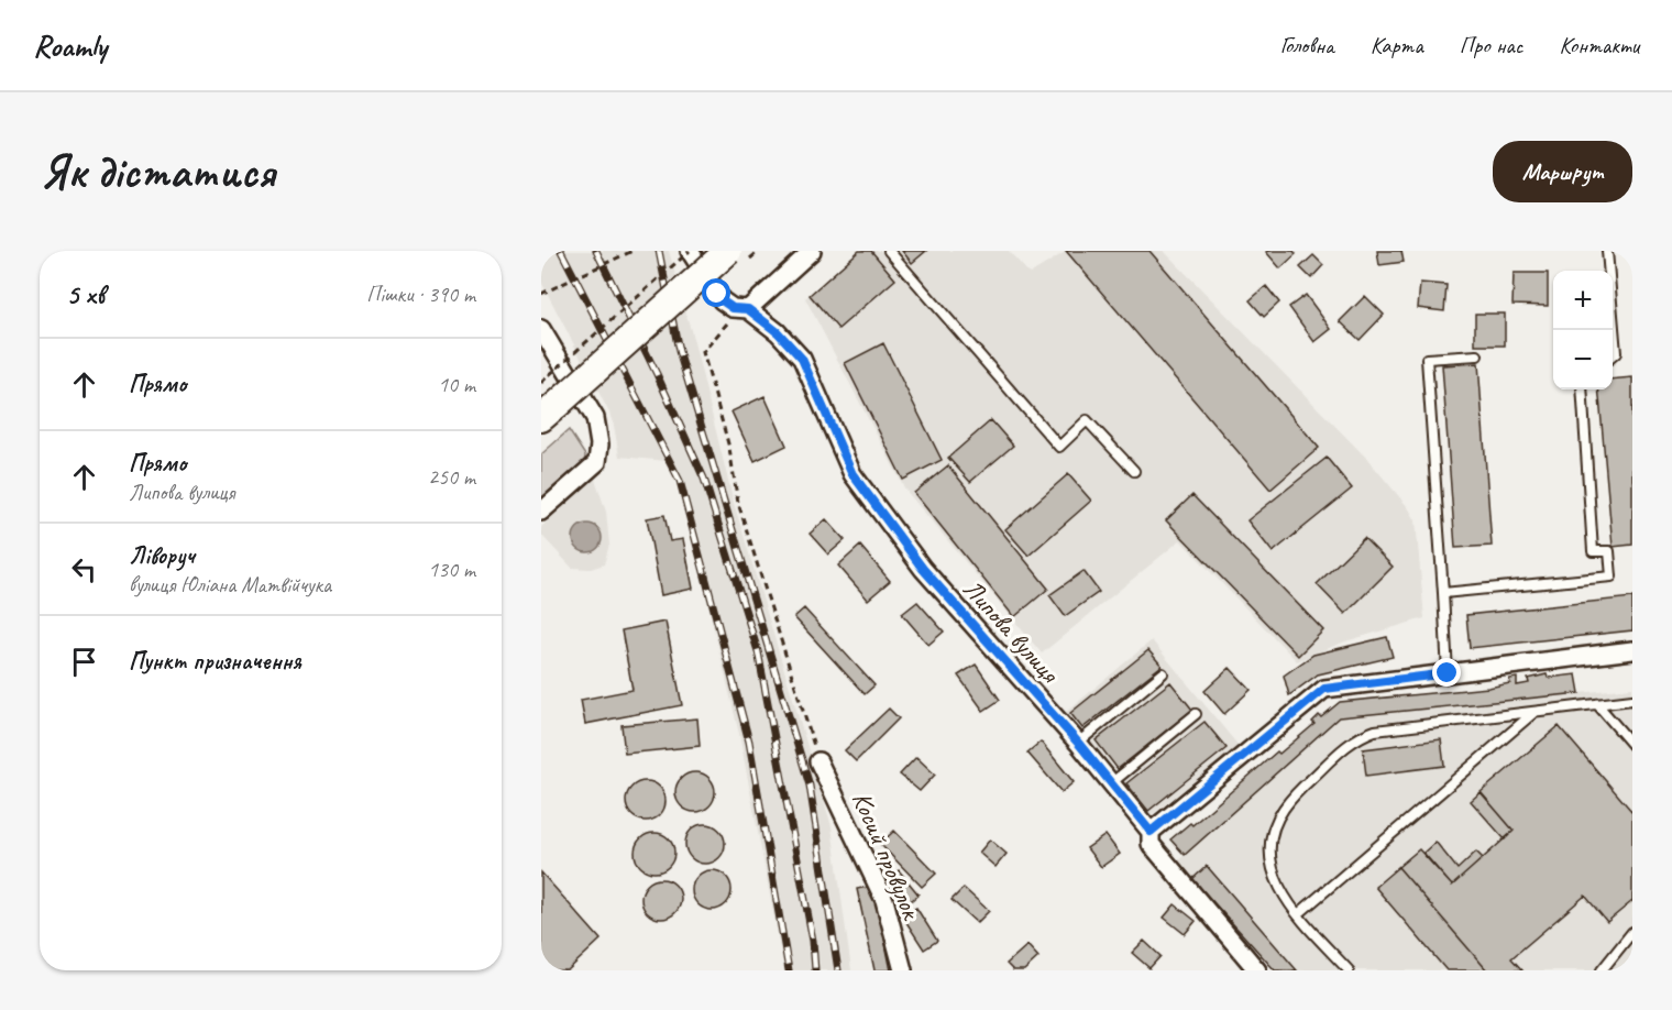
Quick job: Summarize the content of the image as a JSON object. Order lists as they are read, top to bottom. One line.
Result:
{"streets":{"street":["Липова вулиця","Косий провулок"]},"page":{"header":"Roamly","nav":["Головна","Карта","Про нас","Контакти"],"buttons":"Маршрут","title":"Як дістатися","heading":["5 хв","Пішки · 390 m"],"map_buttons":["+","−"],"list":[["Прямо","10 m"],["Прямо","Липова вулиця","250 m"],["Ліворуч","вулиця Юліана Матвійчука","130 m"],"Пункт призначення"]}}
